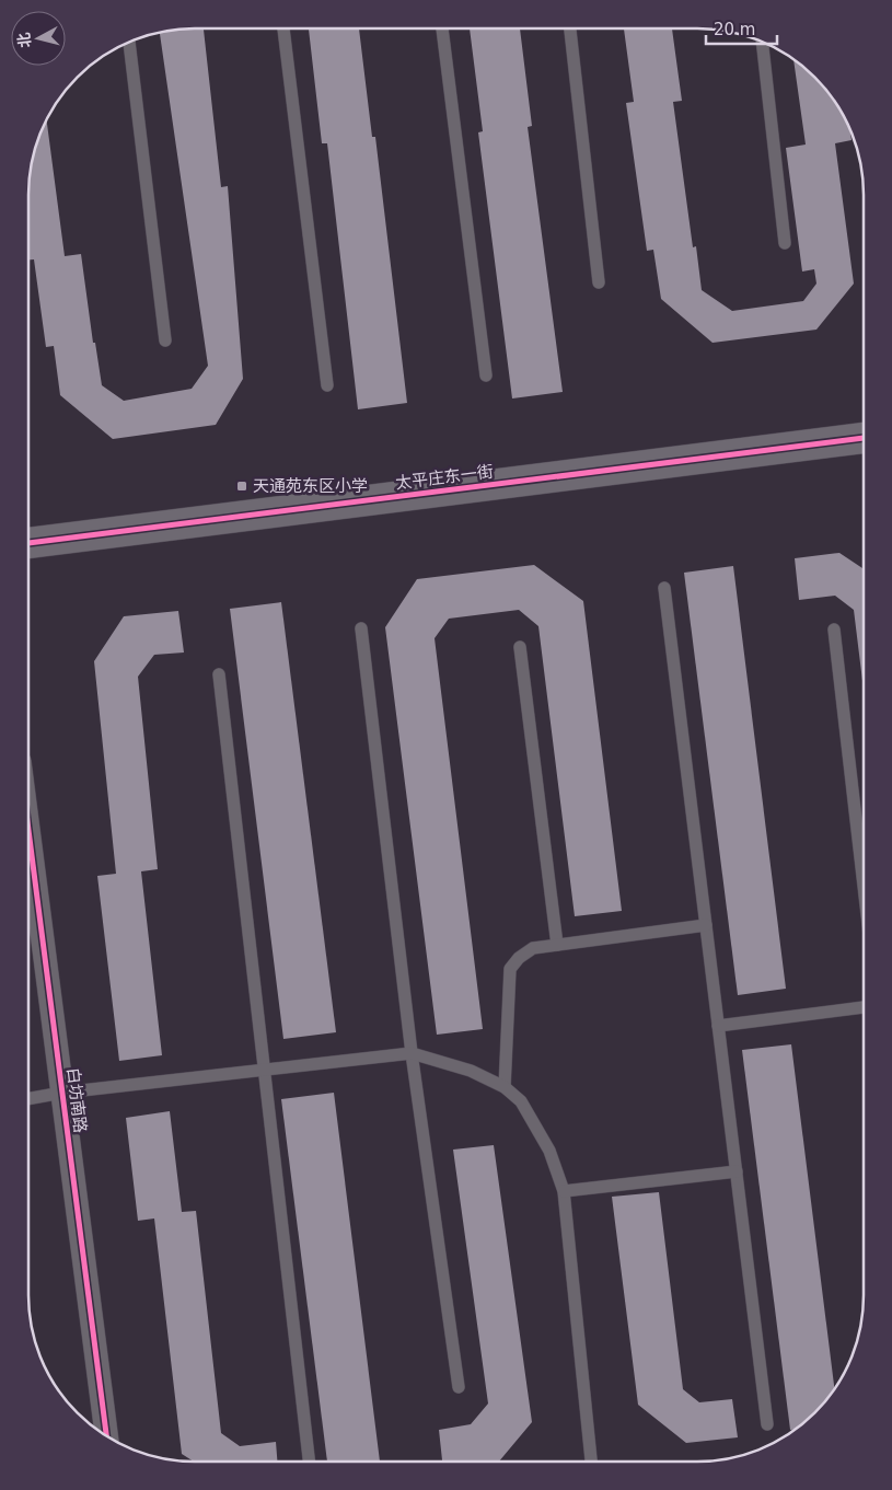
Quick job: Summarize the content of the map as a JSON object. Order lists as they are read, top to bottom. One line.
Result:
{"streets":{"street":["太平庄东一街","白坊南路"]},"places":{"transit":["天通苑东区小学"]},"scale_bar":"20 m","north":"left"}
